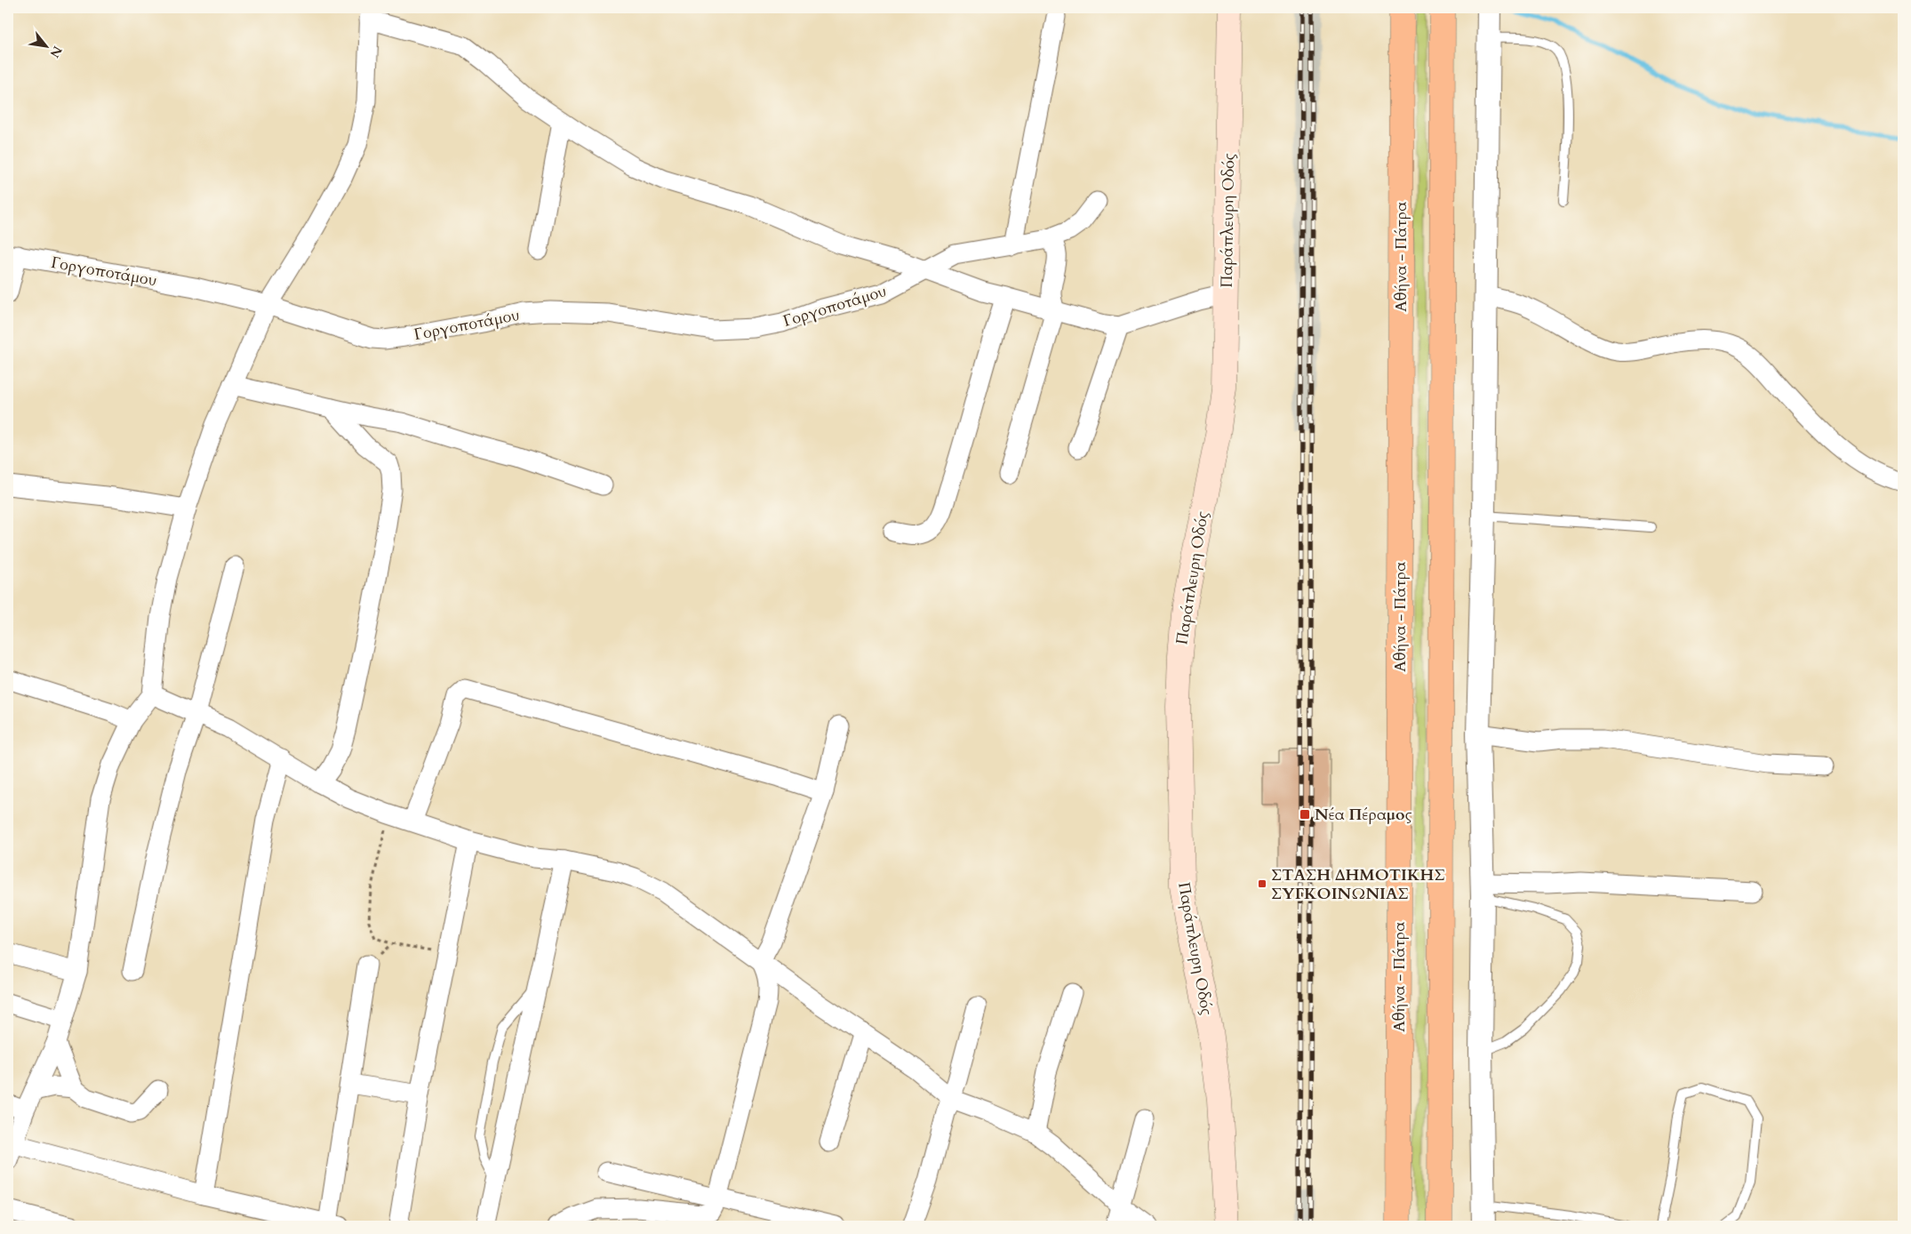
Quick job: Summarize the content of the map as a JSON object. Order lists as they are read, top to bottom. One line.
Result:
{"streets":{"highway":["Αθήνα - Πάτρα"],"main road":["Παράπλευρη Οδός"],"street":["Γοργοποτάμου"]},"places":{"transit":["Νέα Πέραμος","ΣΤΑΣΗ ΔΗΜΟΤΙΚΗΣ ΣΥΓΚΟΙΝΩΝΙΑΣ"]},"north":"bottom right"}
